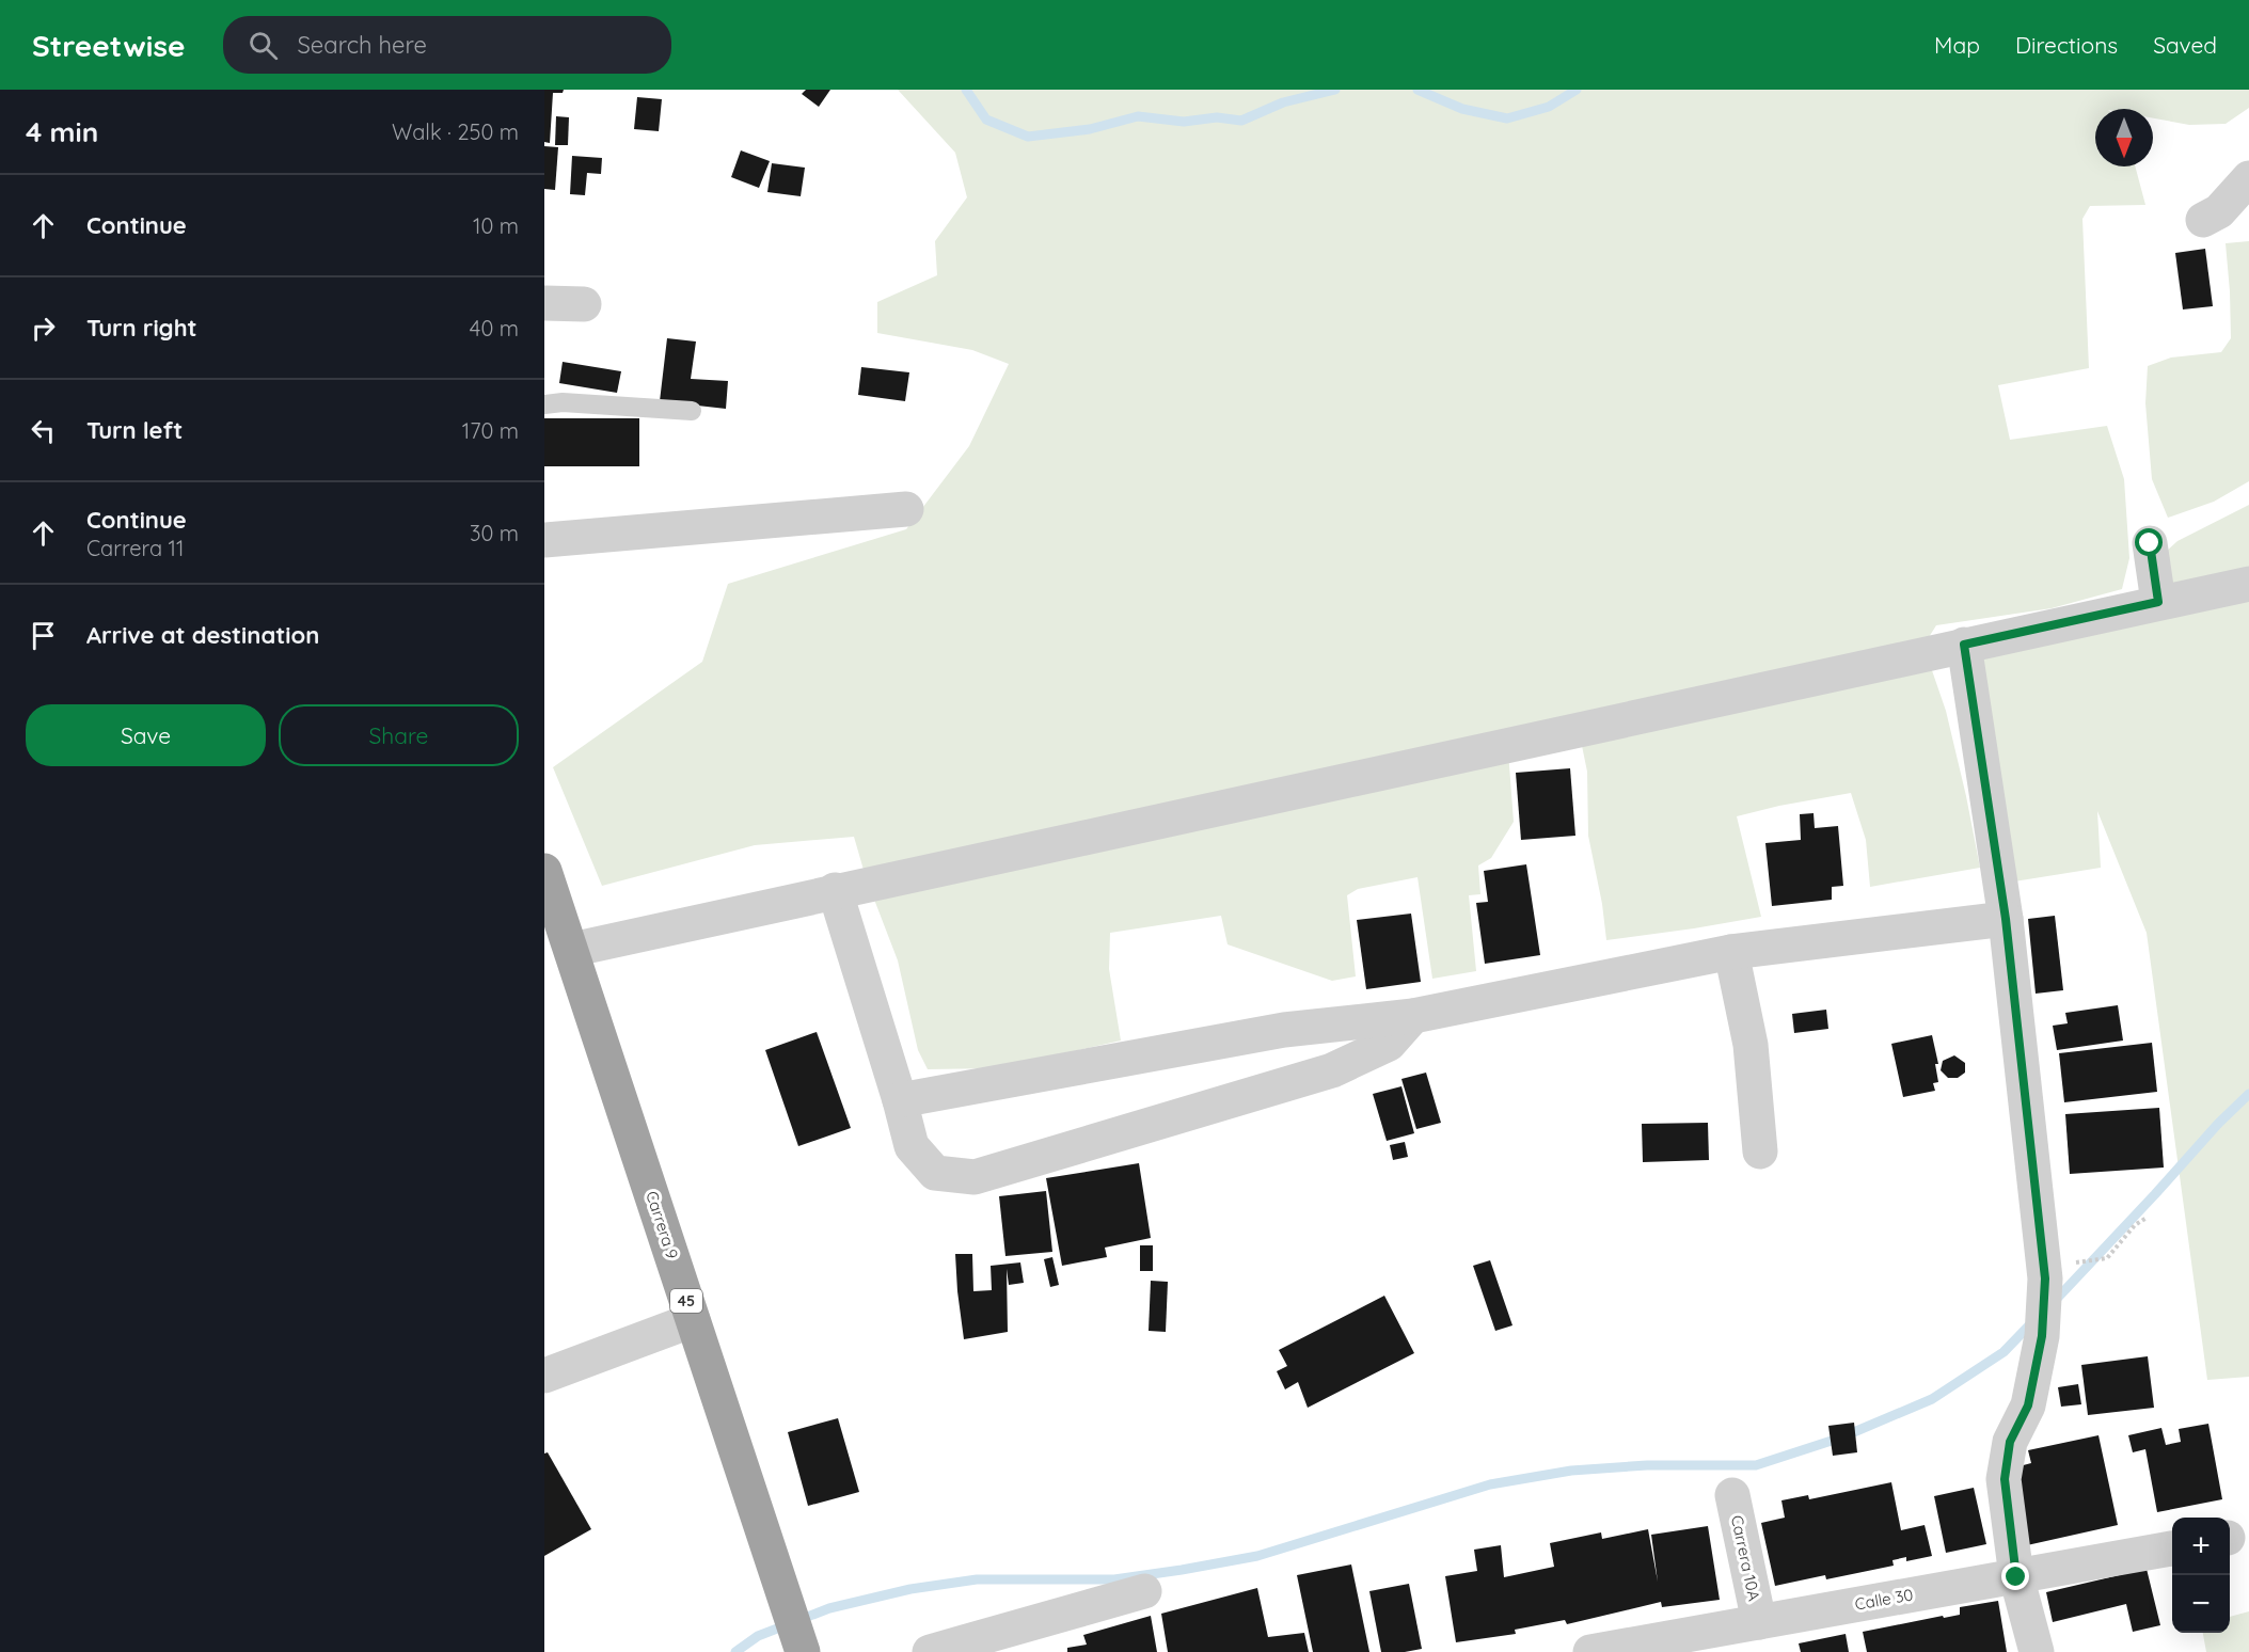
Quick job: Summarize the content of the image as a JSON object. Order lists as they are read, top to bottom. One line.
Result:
{"streets":{"highway":["Carrera 9","45"],"street":["Carrera 10A","Calle 30"]},"crossings":[["Carrera 10A","Calle 30"]],"north":"bottom","page":{"header":"Streetwise","search":"Search here","nav":["Map","Directions","Saved"],"heading":["4 min","Walk · 250 m"],"list":[["Continue","10 m"],["Turn right","40 m"],["Turn left","170 m"],["Continue","Carrera 11","30 m"],"Arrive at destination"],"buttons":["Save","Share"],"map_buttons":["+","−"]}}
